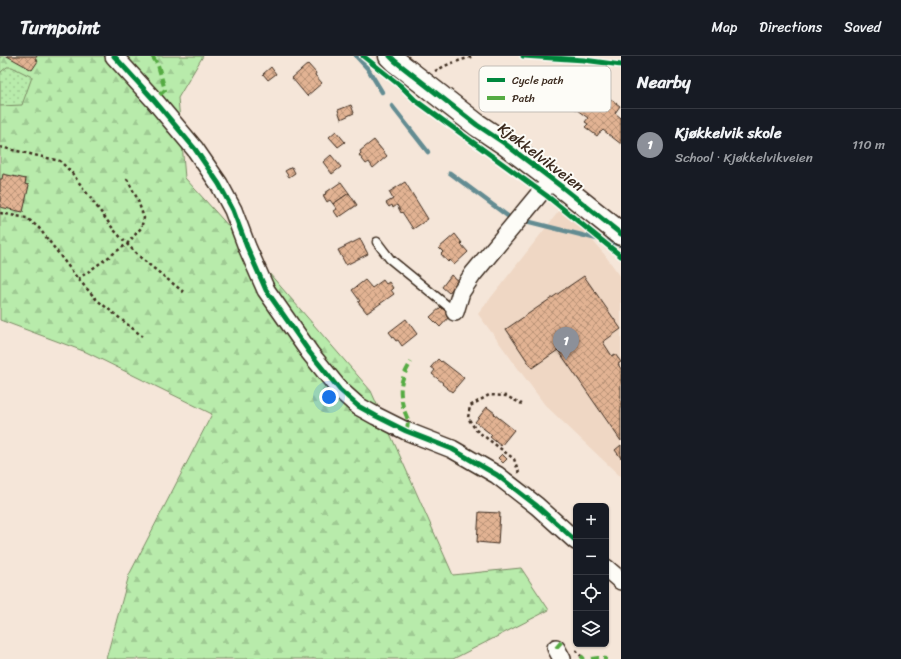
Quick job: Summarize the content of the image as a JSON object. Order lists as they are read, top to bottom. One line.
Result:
{"streets":{"main road":["Kjøkkelvikveien"]},"legend":["Cycle path","Path"],"page":{"header":"Turnpoint","nav":["Map","Directions","Saved"],"heading":"Nearby","list":[{"mark":"1","name":"Kjøkkelvik skole","note":"School · Kjøkkelvikveien","value":"110 m"}],"pins":"1","map_buttons":["+","−"]}}
